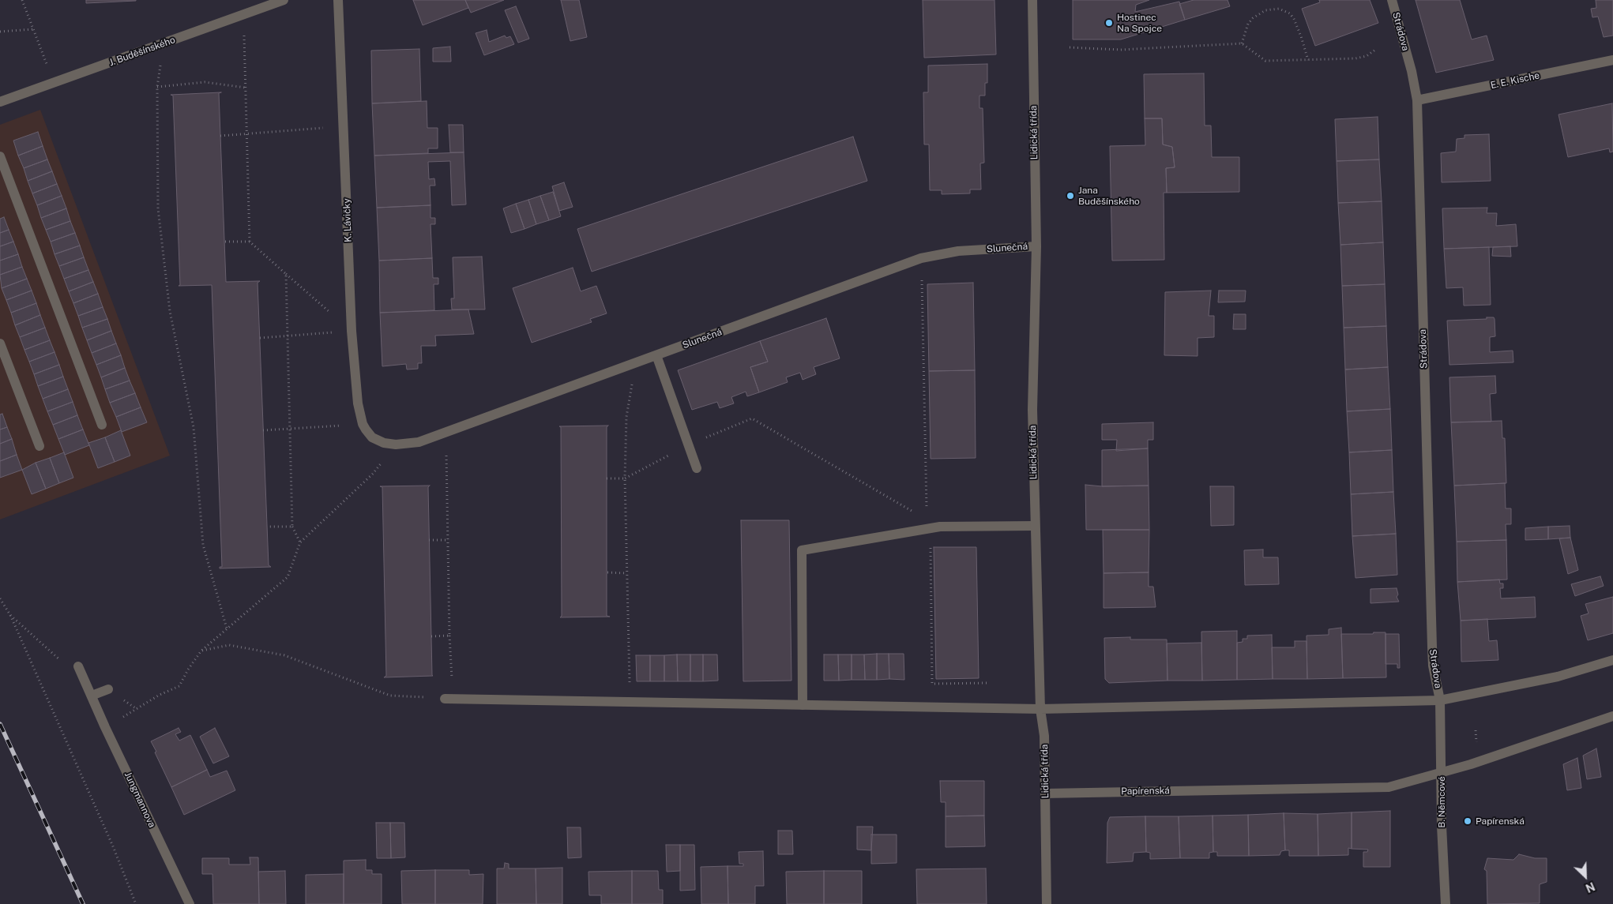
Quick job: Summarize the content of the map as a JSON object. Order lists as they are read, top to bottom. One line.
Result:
{"streets":{"street":["Strádova","J. Buděšínského","E. E. Kische","Lidická třída","K. Lávičky","Slunečná","Papírenská","Jungmannova","B. Němcové"]},"crossings":[["Strádova","E. E. Kische"],["Strádova","B. Němcové"],["Lidická třída","Slunečná"],["Lidická třída","Papírenská"],["K. Lávičky","Slunečná"],["Papírenská","B. Němcové"]],"places":["Hostinec Na Spojce","Jana Buděšínského","Papírenská"],"north":"bottom right"}
